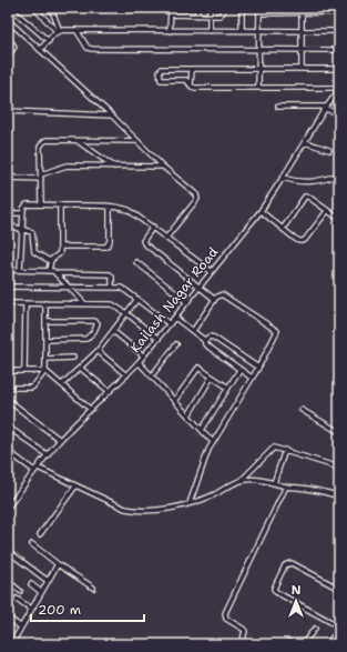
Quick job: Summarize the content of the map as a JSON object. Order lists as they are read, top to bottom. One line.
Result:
{"streets":{"street":["Kailash Nagar Road"]},"scale_bar":"200 m","north":"top"}
